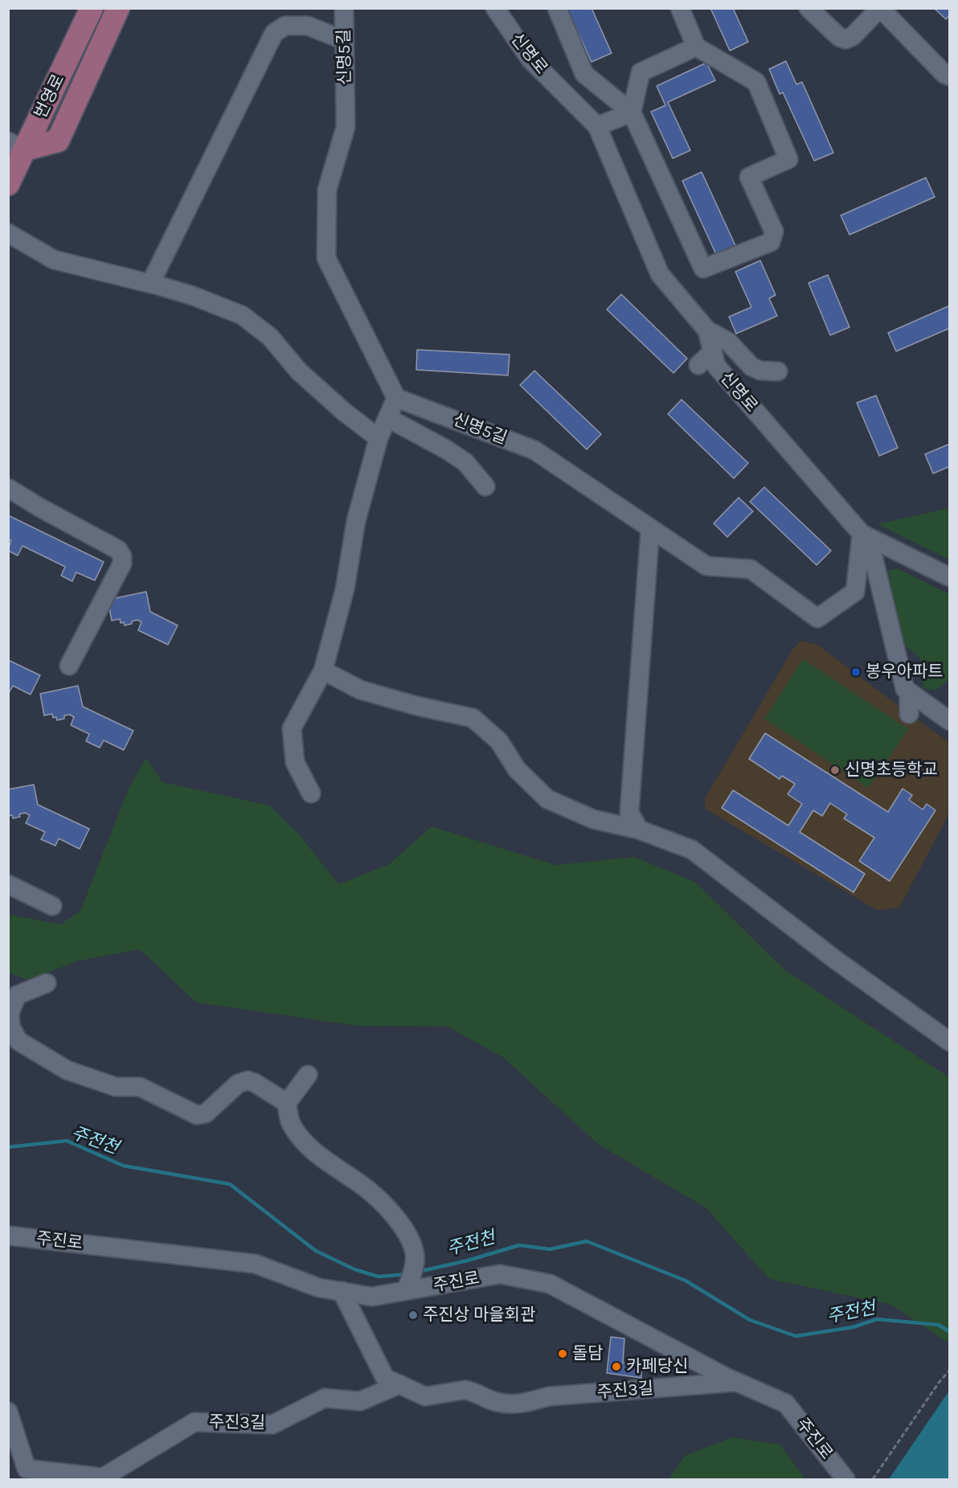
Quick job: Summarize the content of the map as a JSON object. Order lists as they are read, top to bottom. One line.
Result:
{"streets":{"main road":["번영로"],"street":["신명로","신명5길","주진로","주진3길"]},"crossings":[["신명로","신명5길"],["주진로","주진3길"]],"water":["주전천"],"places":["봉우아파트","신명초등학교","주진상 마을회관","돌담","카페당신"]}
